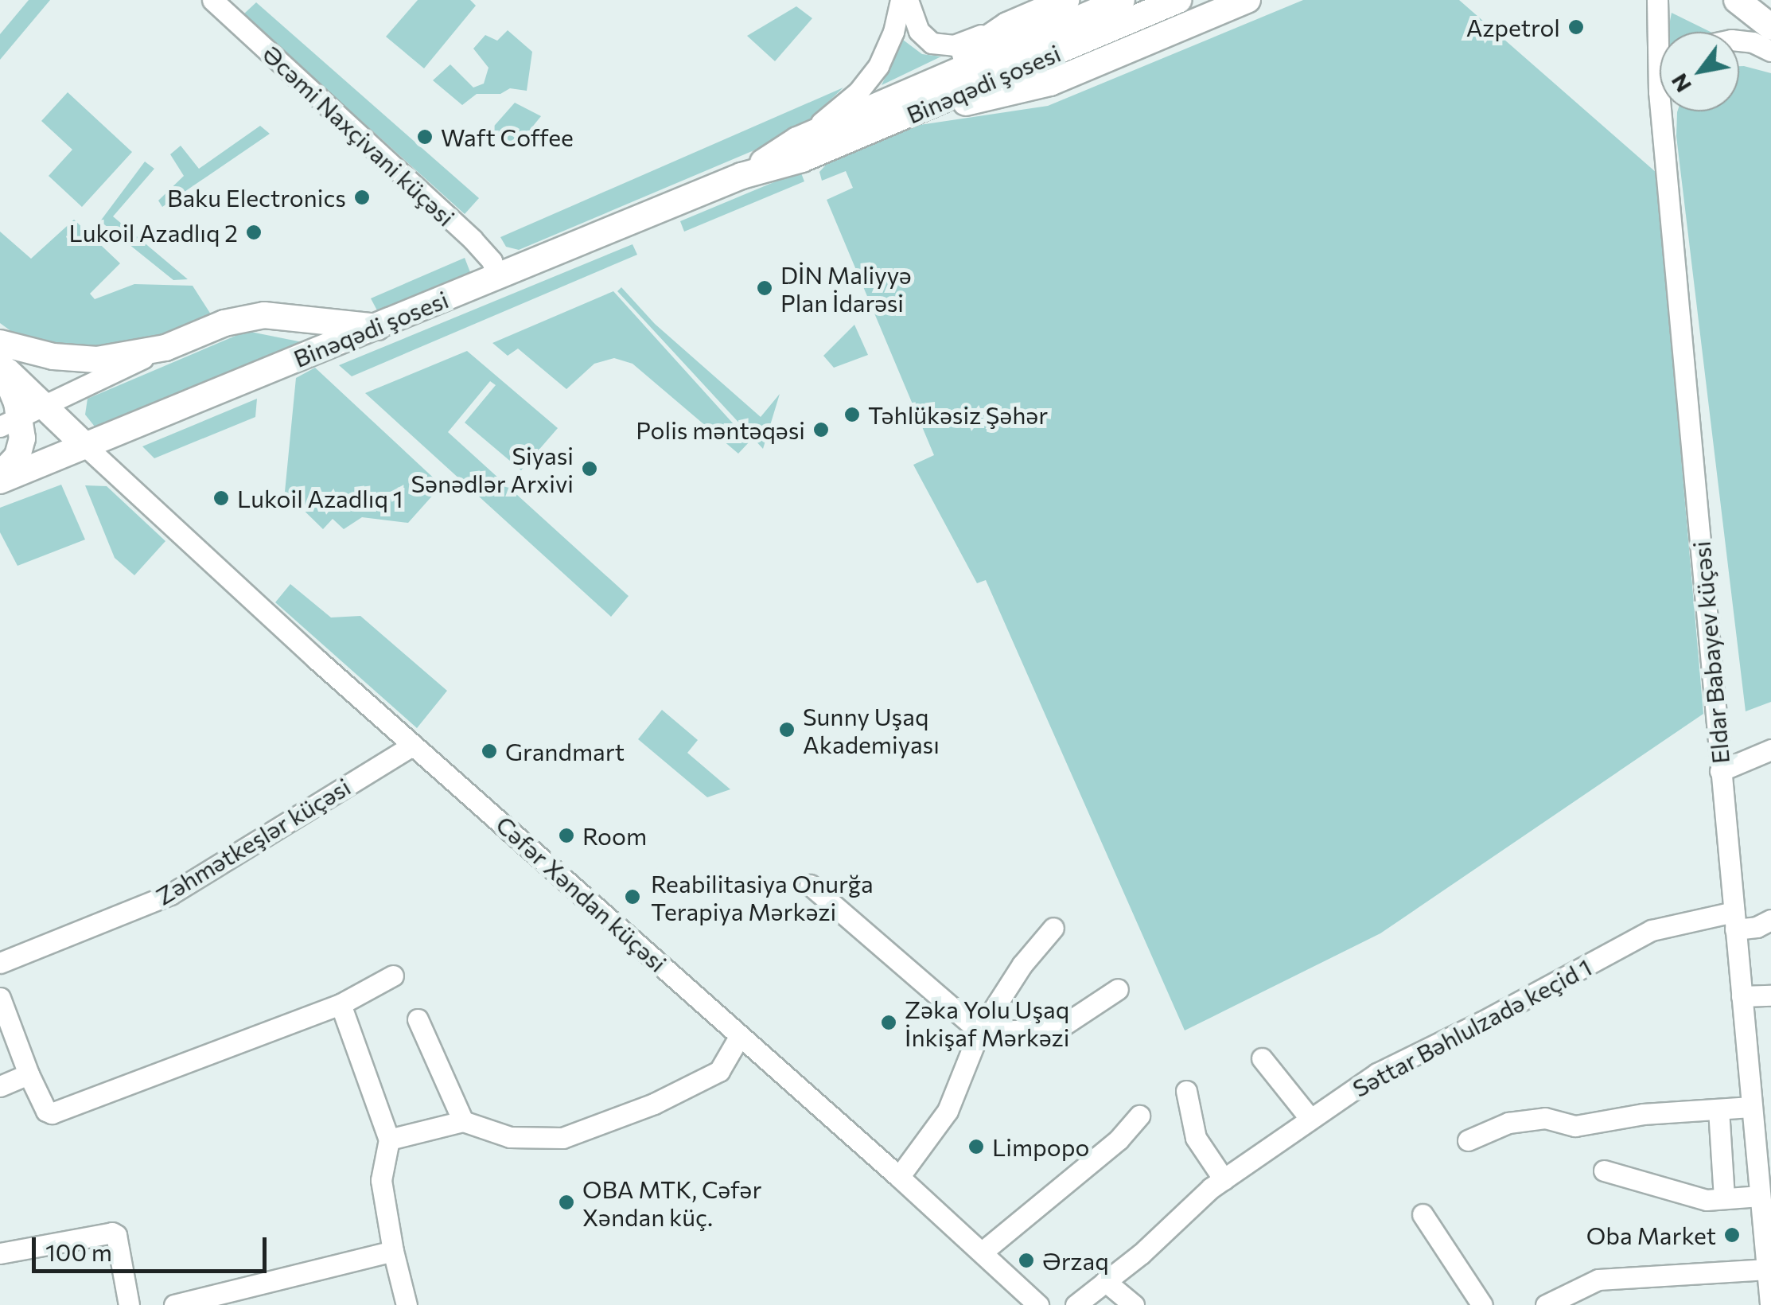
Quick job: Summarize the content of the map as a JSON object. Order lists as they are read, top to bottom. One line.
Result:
{"streets":{"main road":["Binəqədi şosesi"],"street":["Əcəmi Naxçivani küçəsi","Eldar Babayev küçəsi","Zəhmətkeşlər küçəsi","Cəfər Xəndan küçəsi","Səttar Bəhlulzadə keçid 1"]},"crossings":[["Binəqədi şosesi","Əcəmi Naxçivani küçəsi"],["Binəqədi şosesi","Cəfər Xəndan küçəsi"],["Eldar Babayev küçəsi","Səttar Bəhlulzadə keçid 1"],["Zəhmətkeşlər küçəsi","Cəfər Xəndan küçəsi"]],"places":["Azpetrol","Waft Coffee","Baku Electronics","Lukoil Azadlıq 2","DİN Maliyyə Plan İdarəsi","Təhlükəsiz Şəhər","Polis məntəqəsi","Siyasi Sənədlər Arxivi","Lukoil Azadlıq 1","Sunny Uşaq Akademiyası","Grandmart","Room","Reabilitasiya Onurğa Terapiya Mərkəzi","Zəka Yolu Uşaq İnkişaf Mərkəzi","Limpopo","OBA MTK, Cəfər Xəndan küç.","Oba Market","Ərzaq"],"scale_bar":"100 m","north":"bottom left"}
